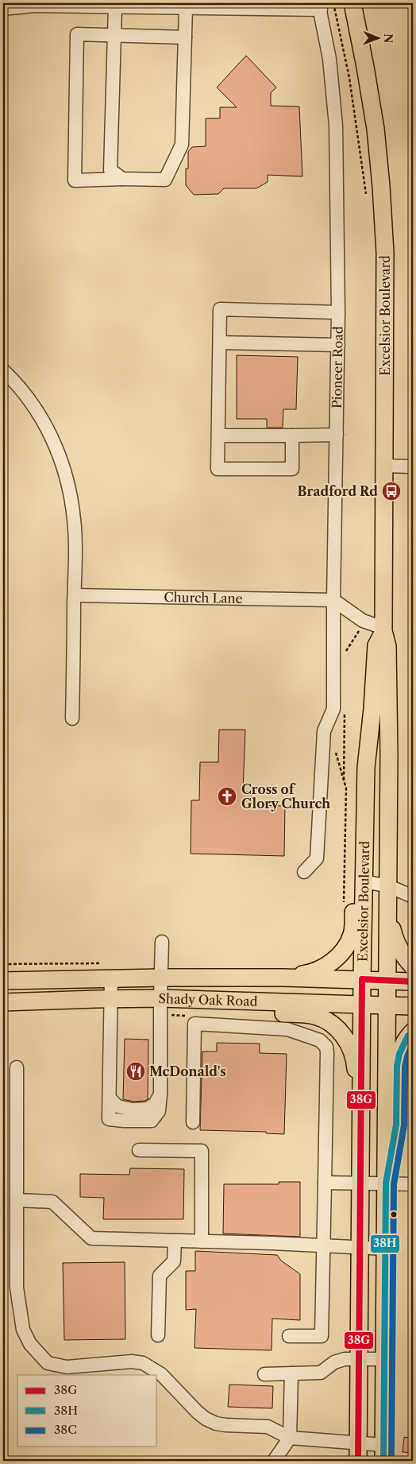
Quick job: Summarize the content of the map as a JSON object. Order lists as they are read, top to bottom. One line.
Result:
{"streets":{"main road":["Excelsior Boulevard","Shady Oak Road"],"street":["Pioneer Road","Church Lane"]},"crossings":[["Excelsior Boulevard","Shady Oak Road"],["Pioneer Road","Church Lane"]],"places":{"bus stop":["Bradford Rd"],"church":["Cross of Glory Church"],"restaurant":["McDonald's"]},"lines":["transit line 38G","transit line 38H","transit line 38C"],"legend":["38G","38H","38C"],"north":"right"}
